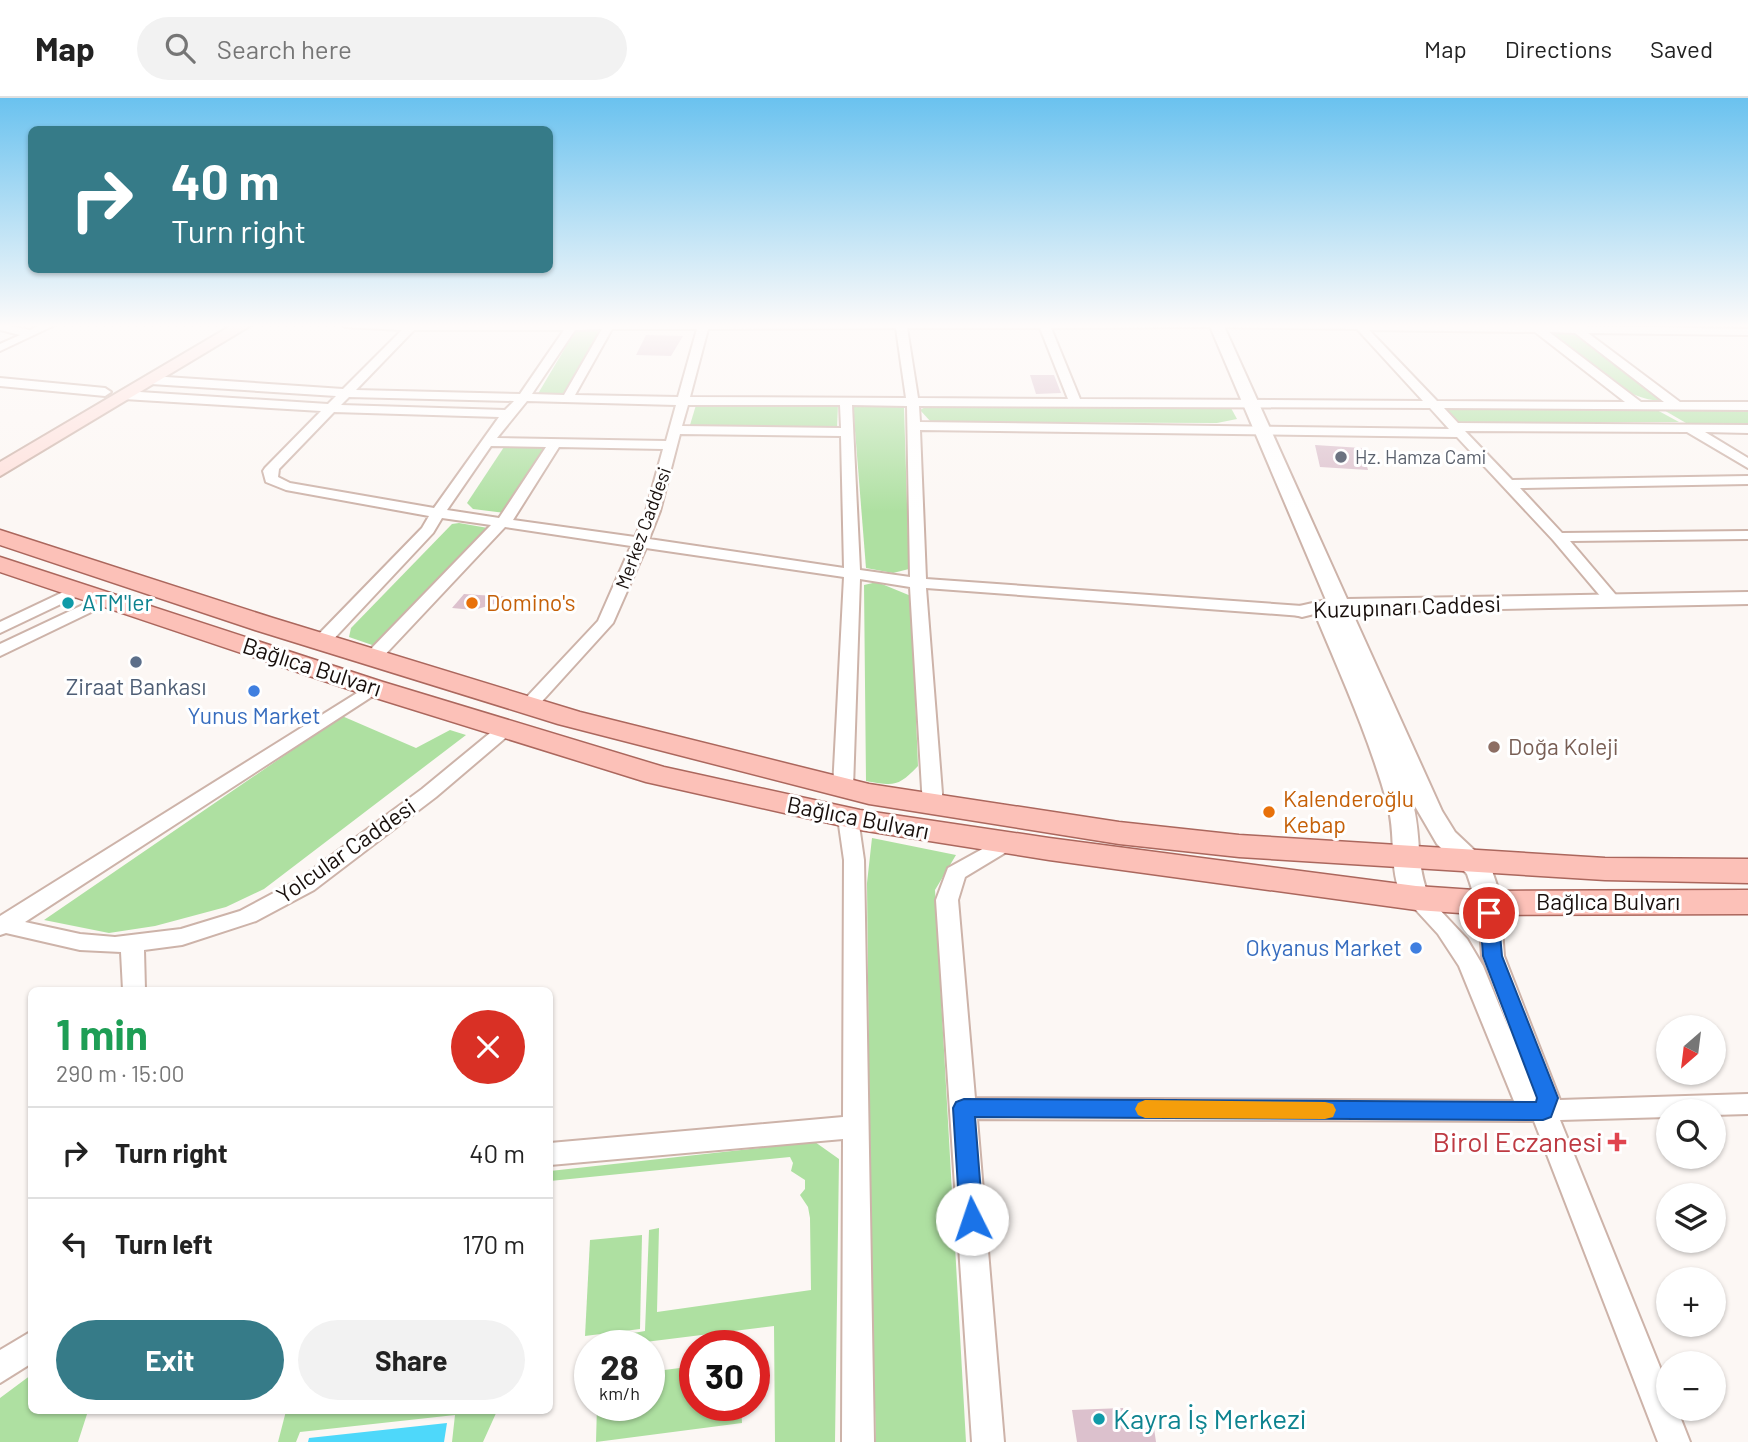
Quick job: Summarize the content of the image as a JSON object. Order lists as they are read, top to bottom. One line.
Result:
{"streets":{"main road":["Bağlıca Bulvarı"],"street":["Merkez Caddesi","Kuzupınarı Caddesi","Yolcular Caddesi"]},"crossings":[["Merkez Caddesi","Bağlıca Bulvarı"],["Bağlıca Bulvarı","Yolcular Caddesi"]],"places":{"other":["Hz. Hamza Cami","ATM'ler","Domino's","Ziraat Bankası","Yunus Market","Doğa Koleji","Kalenderoğlu Kebap","Okyanus Market","Kayra İş Merkezi"],"health":["Birol Eczanesi"]},"north":"bottom left","page":{"header":"Map","search":"Search here","nav":["Map","Directions","Saved"],"turn":["40 m","Turn right"],"heading":["1 min","290 m · 15:00"],"map_buttons":["+","−"],"list":[{"name":"Turn right","value":"40 m"},{"name":"Turn left","value":"170 m"}],"buttons":["Exit","Share"],"speed":"28 km/h","limit":"30"}}
